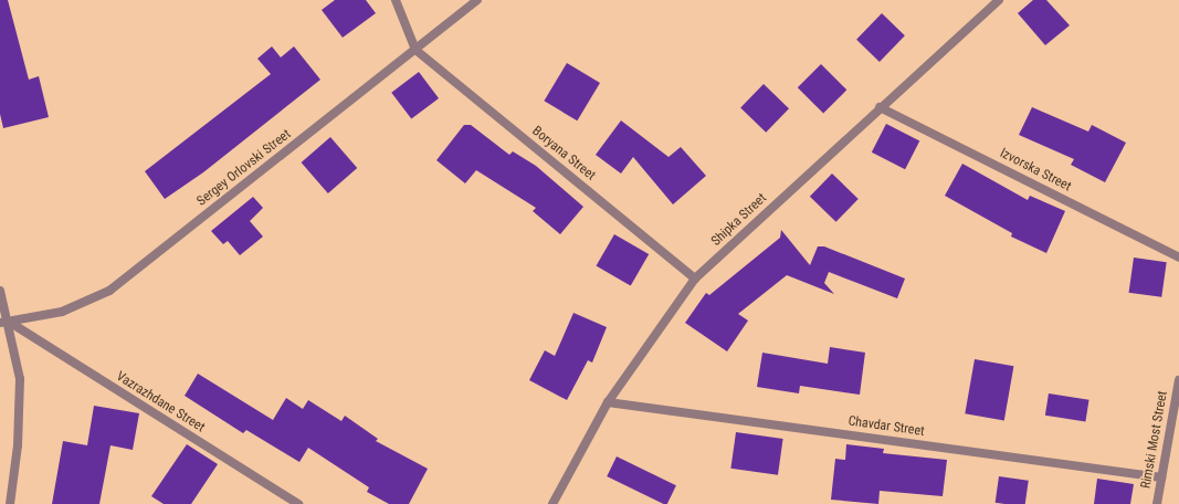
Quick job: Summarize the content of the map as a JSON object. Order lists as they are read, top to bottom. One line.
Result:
{"streets":{"street":["Boryana Street","Sergey Orlovski Street","Izvorska Street","Shipka Street","Vazrazhdane Street","Chavdar Street","Rimski Most Street"]},"crossings":[["Boryana Street","Sergey Orlovski Street"],["Boryana Street","Shipka Street"],["Sergey Orlovski Street","Vazrazhdane Street"],["Izvorska Street","Shipka Street"],["Shipka Street","Chavdar Street"],["Chavdar Street","Rimski Most Street"]]}
